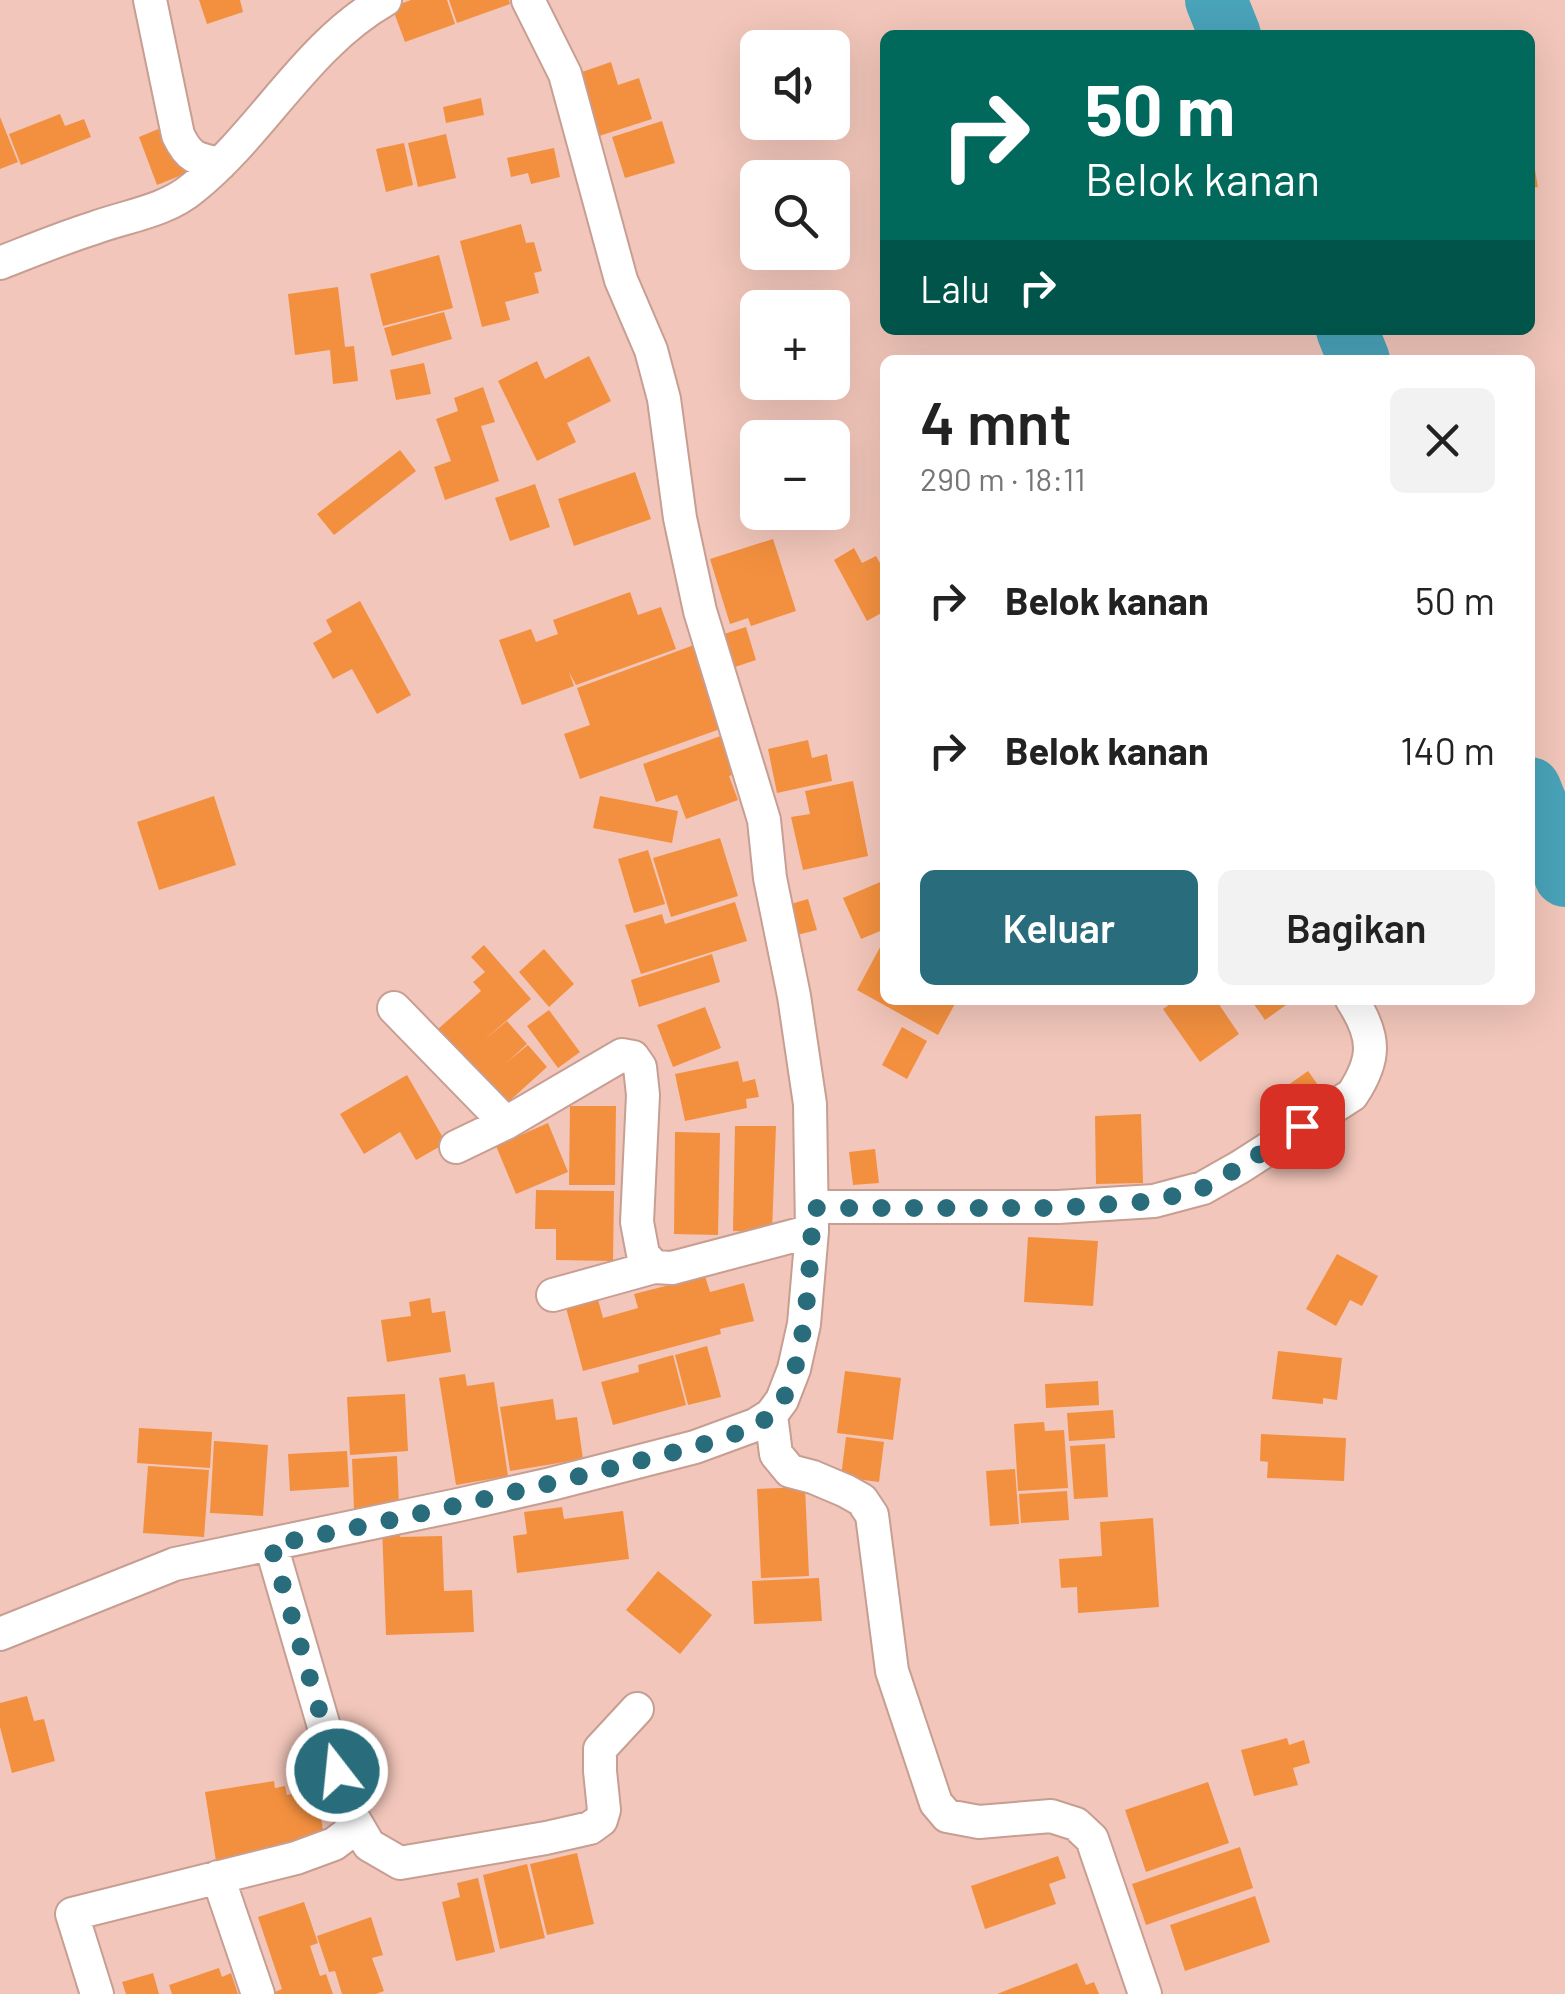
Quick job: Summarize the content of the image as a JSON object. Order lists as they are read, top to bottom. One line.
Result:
{"page":{"map_buttons":["+","−"],"turn":["50 m","Belok kanan"],"then":"Lalu","heading":["4 mnt","290 m · 18:11"],"list":[{"name":"Belok kanan","value":"50 m"},{"name":"Belok kanan","value":"140 m"}],"buttons":["Keluar","Bagikan"]}}
